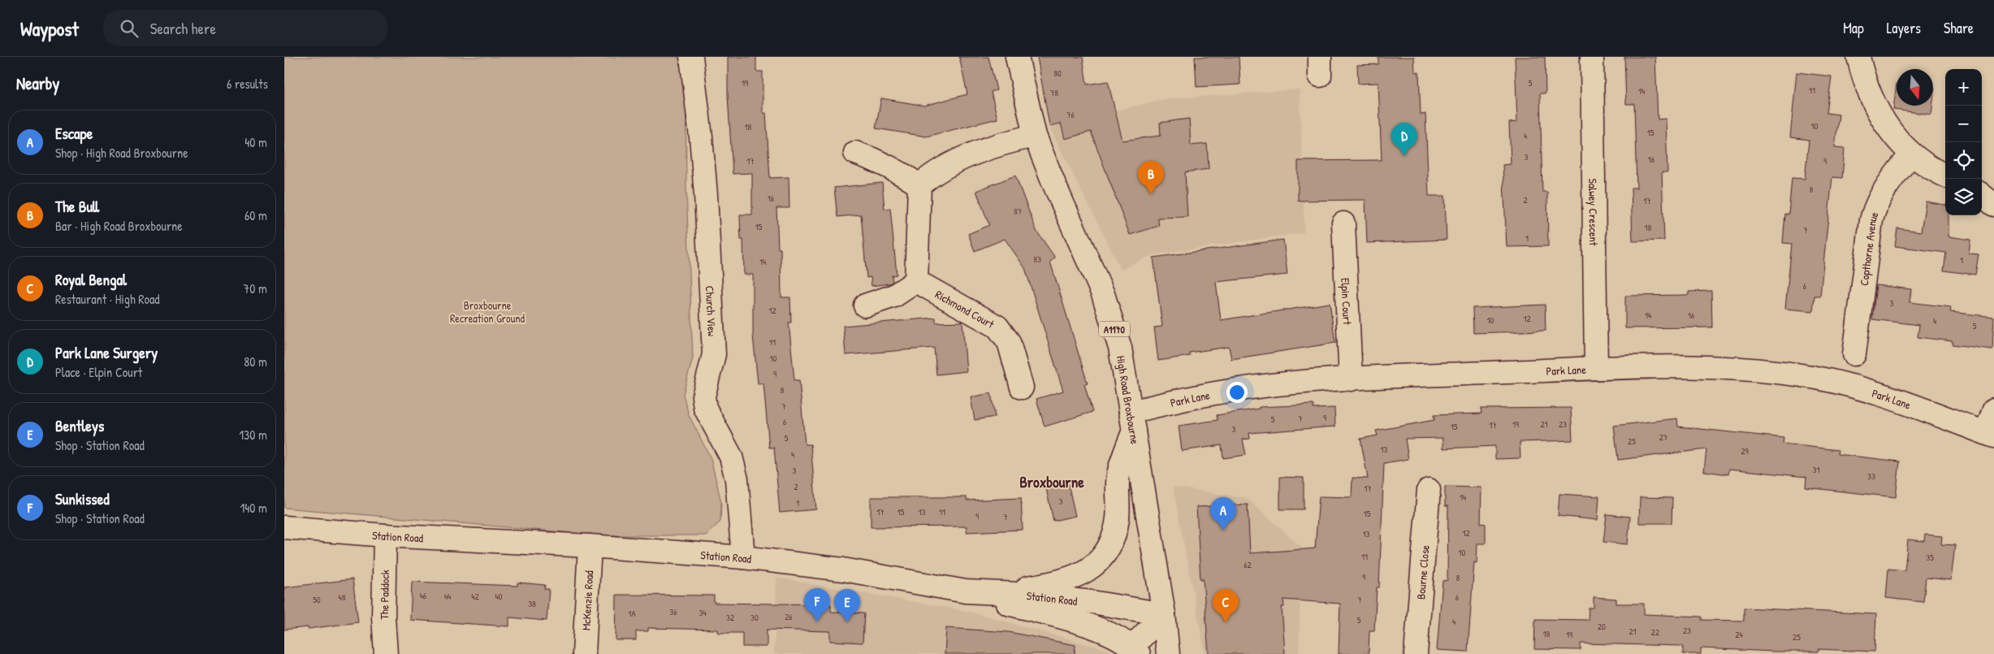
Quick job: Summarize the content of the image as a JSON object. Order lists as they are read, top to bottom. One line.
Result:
{"streets":{"street":["Salwey Crescent","Copthorne Avenue","Elpin Court","Richmond Court","Church View","A1170","Park Lane","High Road Broxbourne","Station Road","Bourne Close","The Paddock","McKenzie Road"]},"crossings":[["Salwey Crescent","Park Lane"],["Elpin Court","Park Lane"],["Church View","Station Road"],["A1170","High Road Broxbourne"],["A1170","Station Road"],["Park Lane","High Road Broxbourne"],["High Road Broxbourne","Station Road"],["Station Road","The Paddock"],["Station Road","McKenzie Road"]],"districts":["Broxbourne"],"parks":["Broxbourne Recreation Ground"],"house_numbers":["80","19","5","11","14","78","76","10","18","15","4","3","16","17","9","8","16","2","17","87","15","18","7","1","83","1","14","6","3","12","14","16","12","10","4","5","11","10","9","8","7","9","7","5","6","19","21","23","17","15","3","27","5","25","13","29","4","31","3","33","2","17","14","3","1","17","15","13","11","15","9","7","12","13","10","11","35","62","9","8","46","44","42","40","48","6","50","7","38","36","34","1A","26","32","30","5","4","20","23","21","22","18","19","24","25"],"north":"bottom","page":{"header":"Waypost","search":"Search here","nav":["Map","Layers","Share"],"heading":["Nearby","6 results"],"map_buttons":["+","−"],"list":[{"mark":"A","name":"Escape","note":"Shop · High Road Broxbourne","value":"40 m"},{"mark":"B","name":"The Bull","note":"Bar · High Road Broxbourne","value":"60 m"},{"mark":"C","name":"Royal Bengal","note":"Restaurant · High Road","value":"70 m"},{"mark":"D","name":"Park Lane Surgery","note":"Place · Elpin Court","value":"80 m"},{"mark":"E","name":"Bentleys","note":"Shop · Station Road","value":"130 m"},{"mark":"F","name":"Sunkissed","note":"Shop · Station Road","value":"140 m"}],"pins":["D","B","A","F","C","E"]}}
